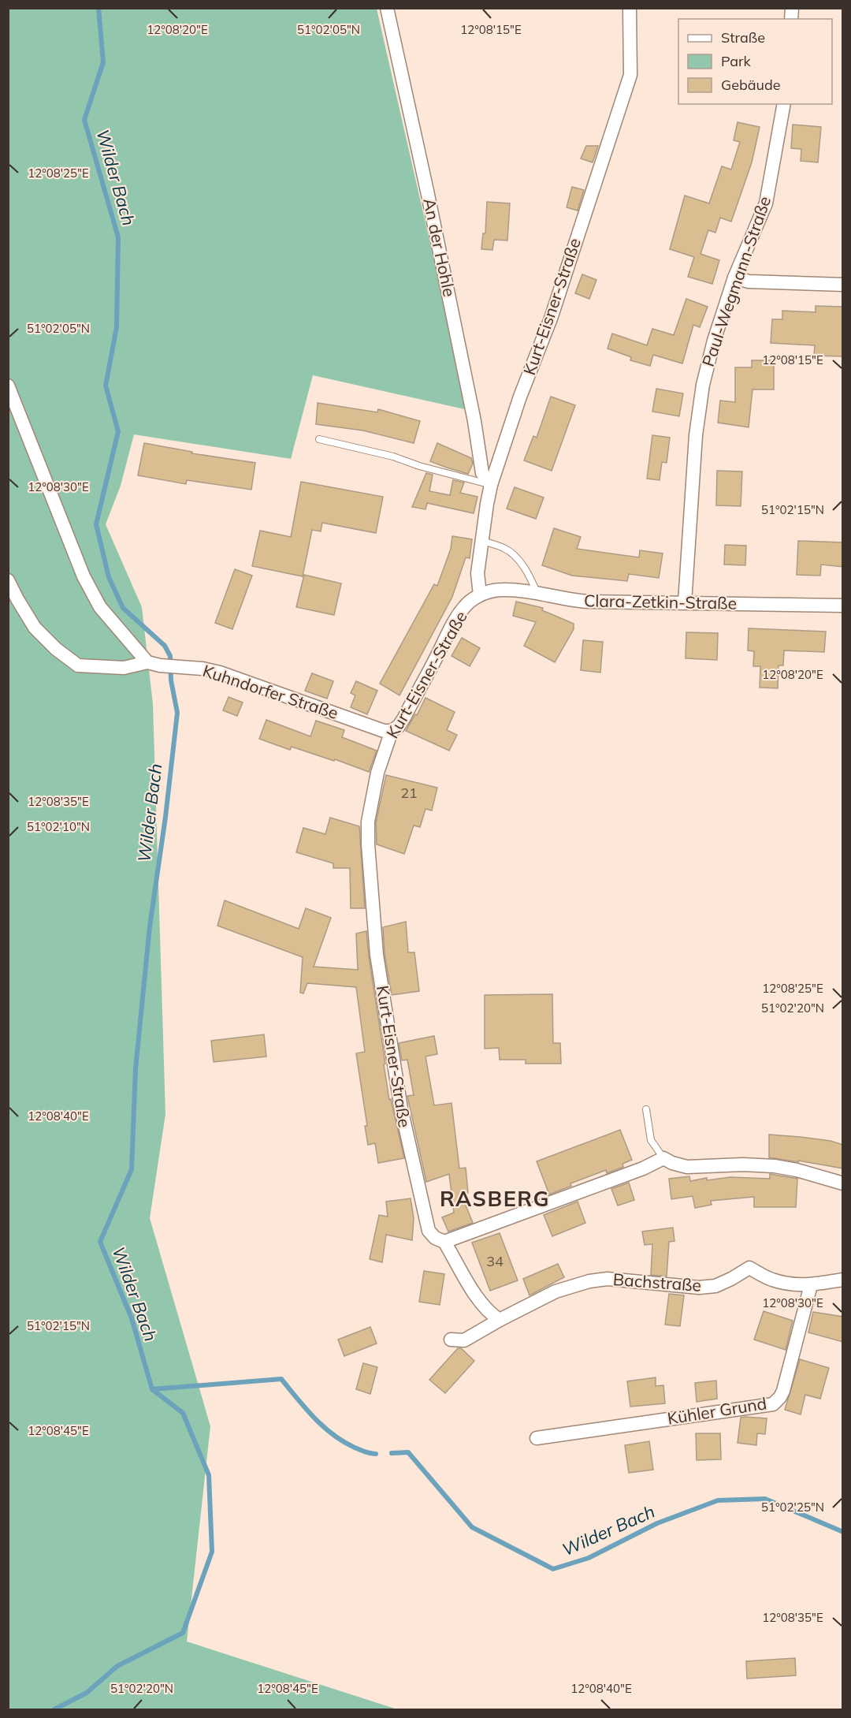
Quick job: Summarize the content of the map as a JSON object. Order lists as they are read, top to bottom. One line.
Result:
{"streets":{"street":["An der Hohle","Paul-Wegmann-Straße","Kurt-Eisner-Straße","Clara-Zetkin-Straße","Kuhndorfer Straße","Bachstraße","Kühler Grund"]},"crossings":[["An der Hohle","Kurt-Eisner-Straße"],["Paul-Wegmann-Straße","Clara-Zetkin-Straße"],["Kurt-Eisner-Straße","Clara-Zetkin-Straße"],["Kurt-Eisner-Straße","Kuhndorfer Straße"],["Bachstraße","Kühler Grund"]],"districts":["RASBERG"],"water":["Wilder Bach"],"house_numbers":["21","34"],"legend":["Straße","Park","Gebäude"],"coordinates":["12°08'20\"E","51°02'05\"N","12°08'15\"E","12°08'25\"E","12°08'30\"E","51°02'15\"N","12°08'35\"E","51°02'10\"N","51°02'20\"N","12°08'40\"E","12°08'45\"E","51°02'25\"N"]}
